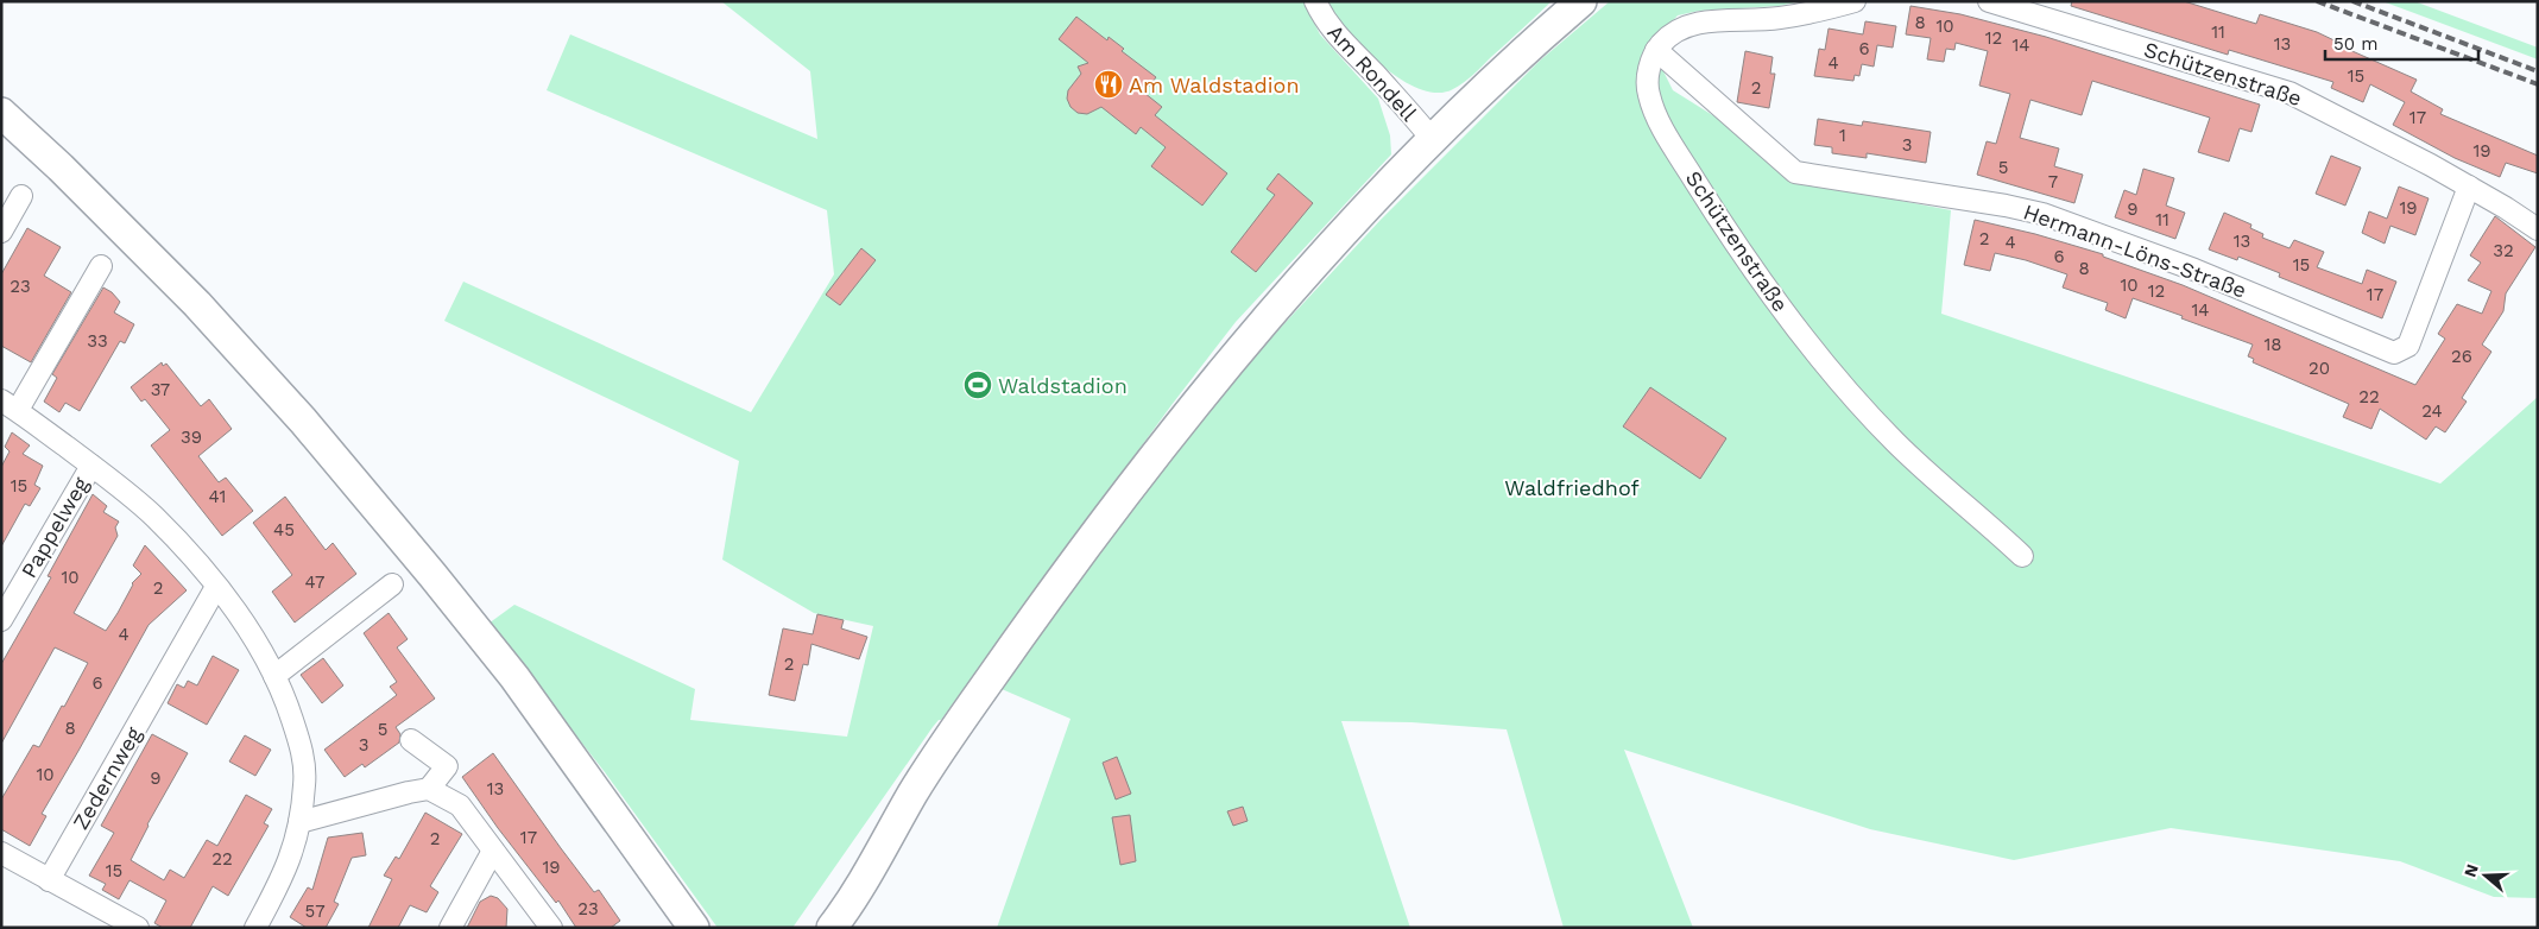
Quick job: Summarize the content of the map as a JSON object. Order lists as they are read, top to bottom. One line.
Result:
{"streets":{"street":["Am Rondell","Schützenstraße","Hermann-Löns-Straße","Pappelweg","Zedernweg"]},"crossings":[["Schützenstraße","Hermann-Löns-Straße"]],"parks":["Waldfriedhof"],"places":{"restaurant":["Am Waldstadion"],"sports":["Waldstadion"]},"house_numbers":["8","10","11","12","13","14","6","4","15","2","17","1","3","19","5","7","19","9","11","2","13","4","32","6","15","8","10","23","12","17","14","33","18","26","20","37","22","24","39","15","41","45","10","47","2","4","2","6","8","5","3","10","9","13","17","2","22","19","15","23","57"],"scale_bar":"50 m","north":"left"}
